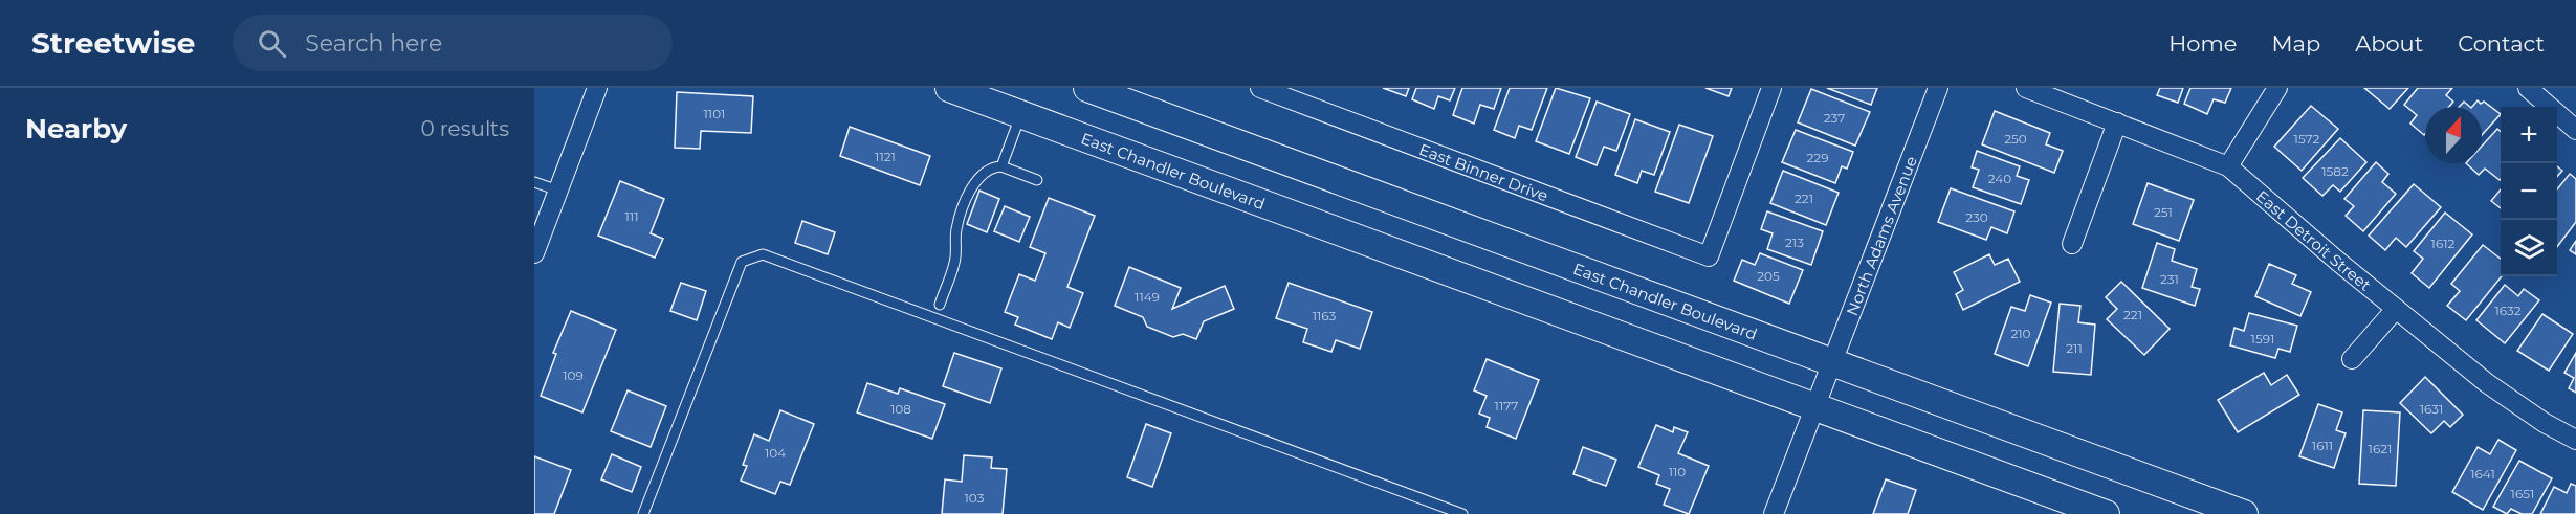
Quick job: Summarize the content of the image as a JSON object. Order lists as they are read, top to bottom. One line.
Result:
{"streets":{"main road":["East Chandler Boulevard"],"street":["East Binner Drive","North Adams Avenue","East Detroit Street"]},"crossings":[["East Chandler Boulevard","North Adams Avenue"]],"house_numbers":["1101","237","250","1572","1121","229","1582","240","221","251","111","230","213","1612","205","231","1149","1632","221","1163","210","1591","211","109","1177","108","1631","1611","1621","104","110","1641","1651","103"],"north":"top","page":{"header":"Streetwise","search":"Search here","nav":["Home","Map","About","Contact"],"heading":["Nearby","0 results"],"map_buttons":["+","−"]}}
